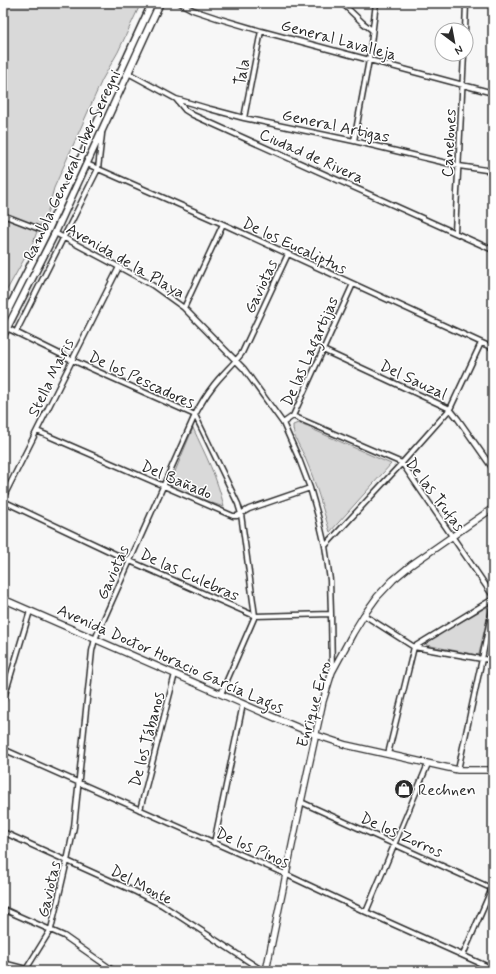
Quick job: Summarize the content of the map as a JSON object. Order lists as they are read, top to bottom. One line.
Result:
{"streets":{"main road":["Rambla General Liber Seregni"],"street":["General Lavalleja","Tala","General Artigas","Canelones","Ciudad de Rivera","De los Eucaliptus","Avenida de la Playa","Gaviotas","De las Lagartijas","Stella Maris","De los Pescadores","Del Sauzal","Del Bañado","De las Trufas","De las Culebras","Avenida Doctor Horacio García Lagos","Enrique Erro","De los Tábanos","De los Zorros","De los Pinos","Del Monte"]},"crossings":[["General Lavalleja","Tala"],["General Lavalleja","Canelones"],["Tala","General Artigas"],["General Artigas","Canelones"],["General Artigas","Ciudad de Rivera"],["Canelones","Ciudad de Rivera"],["Ciudad de Rivera","Rambla General Liber Seregni"],["Rambla General Liber Seregni","De los Eucaliptus"],["Rambla General Liber Seregni","Avenida de la Playa"],["Rambla General Liber Seregni","De los Pescadores"],["De los Eucaliptus","Gaviotas"],["De los Eucaliptus","De las Lagartijas"],["Avenida de la Playa","Gaviotas"],["Avenida de la Playa","De las Lagartijas"],["Avenida de la Playa","Stella Maris"],["Avenida de la Playa","De las Culebras"],["Avenida de la Playa","Enrique Erro"],["Gaviotas","De los Pescadores"],["Gaviotas","Del Bañado"],["Gaviotas","De las Culebras"],["Gaviotas","Avenida Doctor Horacio García Lagos"],["Gaviotas","De los Pinos"],["Gaviotas","Del Monte"],["De las Lagartijas","Del Sauzal"],["De las Lagartijas","De las Trufas"],["Stella Maris","De los Pescadores"],["Stella Maris","Del Bañado"],["Stella Maris","De las Culebras"],["De los Pescadores","Del Bañado"],["De los Pescadores","De las Culebras"],["De las Trufas","Enrique Erro"],["Avenida Doctor Horacio García Lagos","Enrique Erro"],["Avenida Doctor Horacio García Lagos","De los Tábanos"],["Enrique Erro","De los Zorros"],["Enrique Erro","De los Pinos"],["Enrique Erro","Del Monte"],["De los Tábanos","De los Pinos"]],"places":{"shop":["Rechnen"]},"north":"bottom right"}
